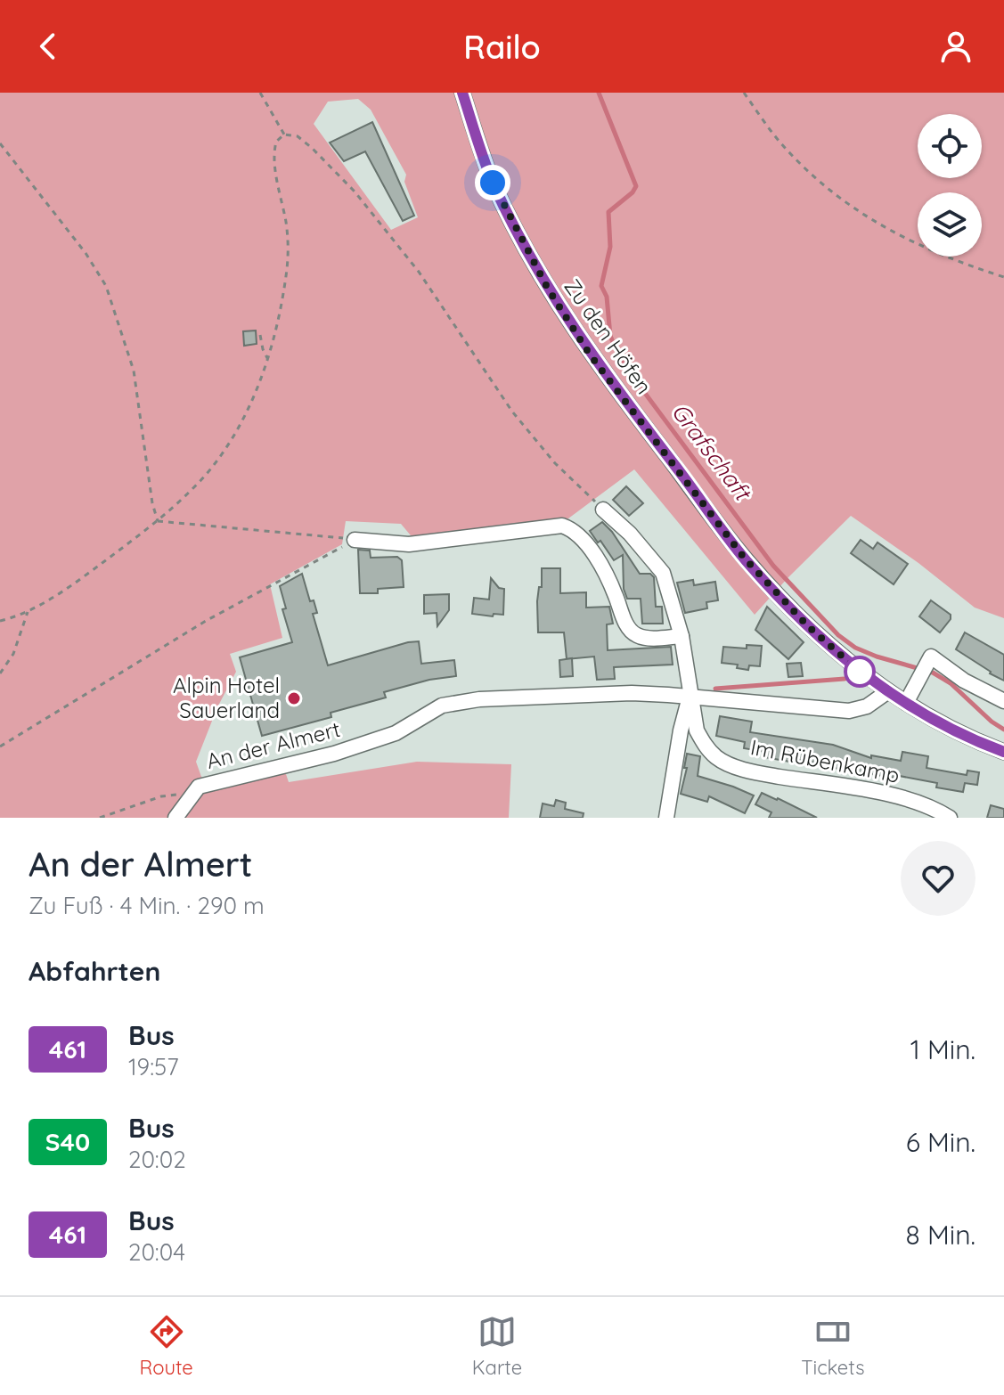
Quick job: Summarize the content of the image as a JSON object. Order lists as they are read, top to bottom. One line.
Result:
{"streets":{"street":["Zu den Höfen","An der Almert","Im Rübenkamp"]},"crossings":[["Zu den Höfen","An der Almert"],["An der Almert","Im Rübenkamp"]],"water":["Grafschaft"],"places":["Alpin Hotel Sauerland"],"lines":["bus line 461"],"page":{"header":"Railo","heading":[["An der Almert","Zu Fuß · 4 Min. · 290 m"],"Abfahrten"],"list":[{"mark":"461","name":"Bus","note":"19:57","value":"1 Min."},{"mark":"S40","name":"Bus","note":"20:02","value":"6 Min."},{"mark":"461","name":"Bus","note":"20:04","value":"8 Min."}],"tabs":["Route","Karte","Tickets"]}}
